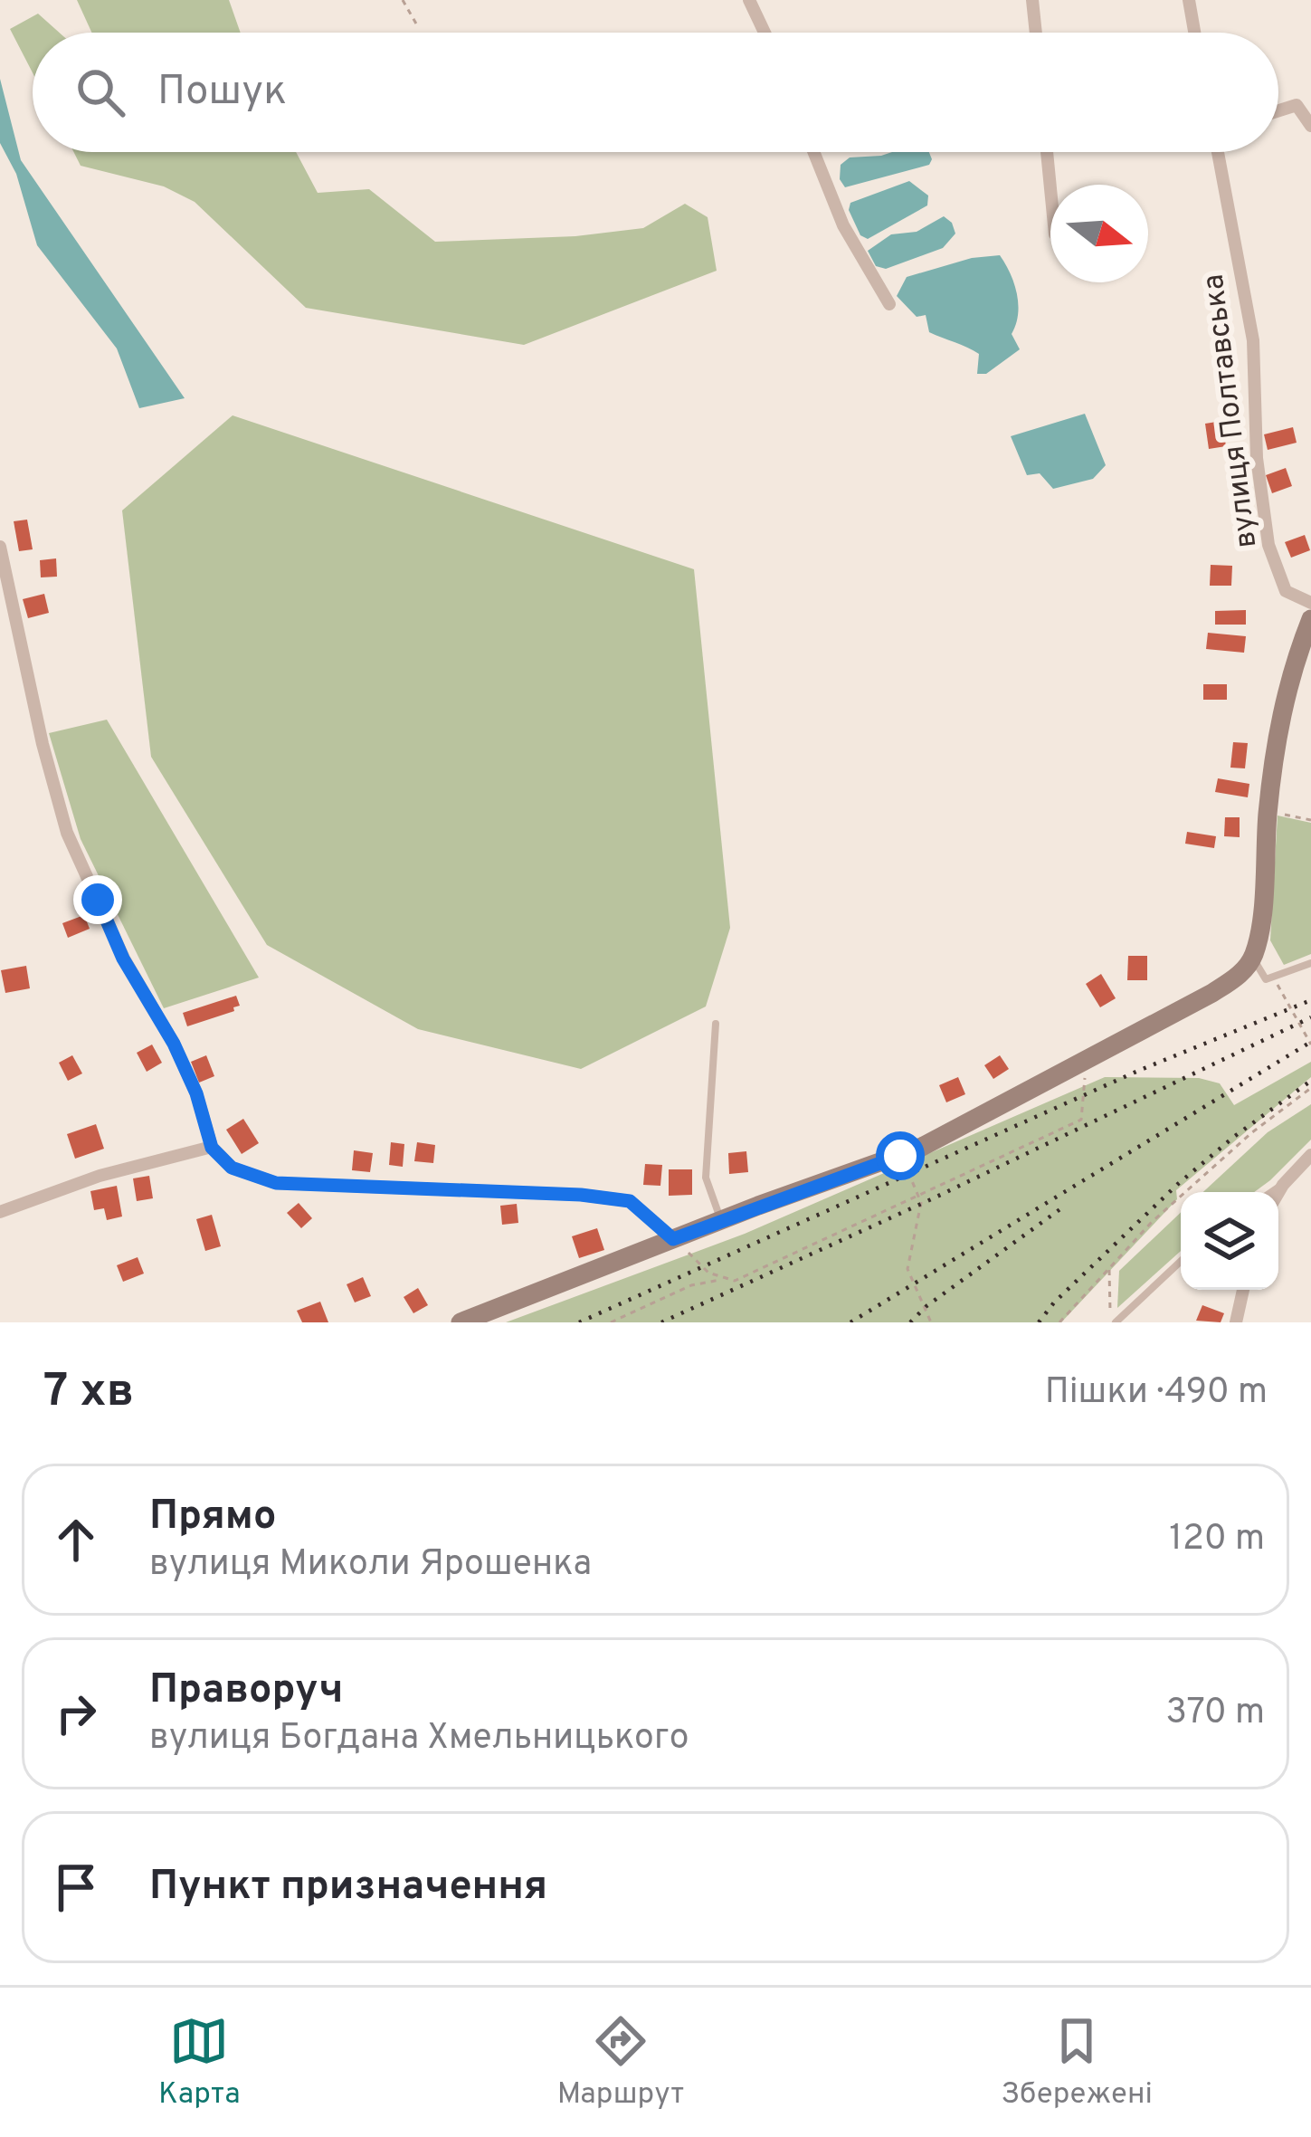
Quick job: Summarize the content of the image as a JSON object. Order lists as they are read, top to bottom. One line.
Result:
{"streets":{"street":["вулиця Полтавська"]},"north":"right","page":{"search":"Пошук","heading":["7 хв","Пішки · 490 m"],"list":[["Прямо","вулиця Миколи Ярошенка","120 m"],["Праворуч","вулиця Богдана Хмельницького","370 m"],"Пункт призначення"],"nav":["Карта","Маршрут","Збережені"]}}
